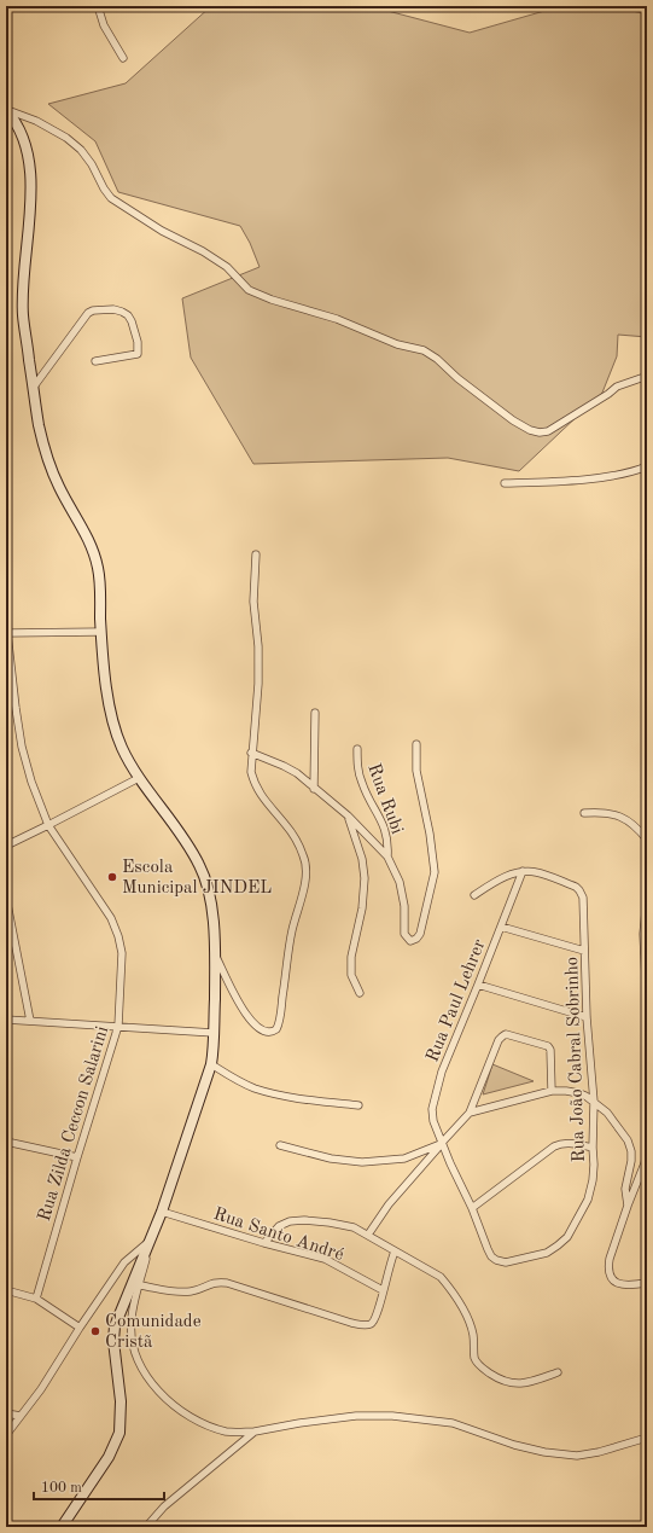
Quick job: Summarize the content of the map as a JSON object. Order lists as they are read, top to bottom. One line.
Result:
{"streets":{"street":["Rua Rubi","Rua Paul Lehrer","Rua João Cabral Sobrinho","Rua Zilda Ceccon Salarini","Rua Santo André"]},"crossings":[["Rua Paul Lehrer","Rua João Cabral Sobrinho"]],"places":["Escola Municipal JINDEL","Comunidade Cristã"],"scale_bar":"100 m"}
